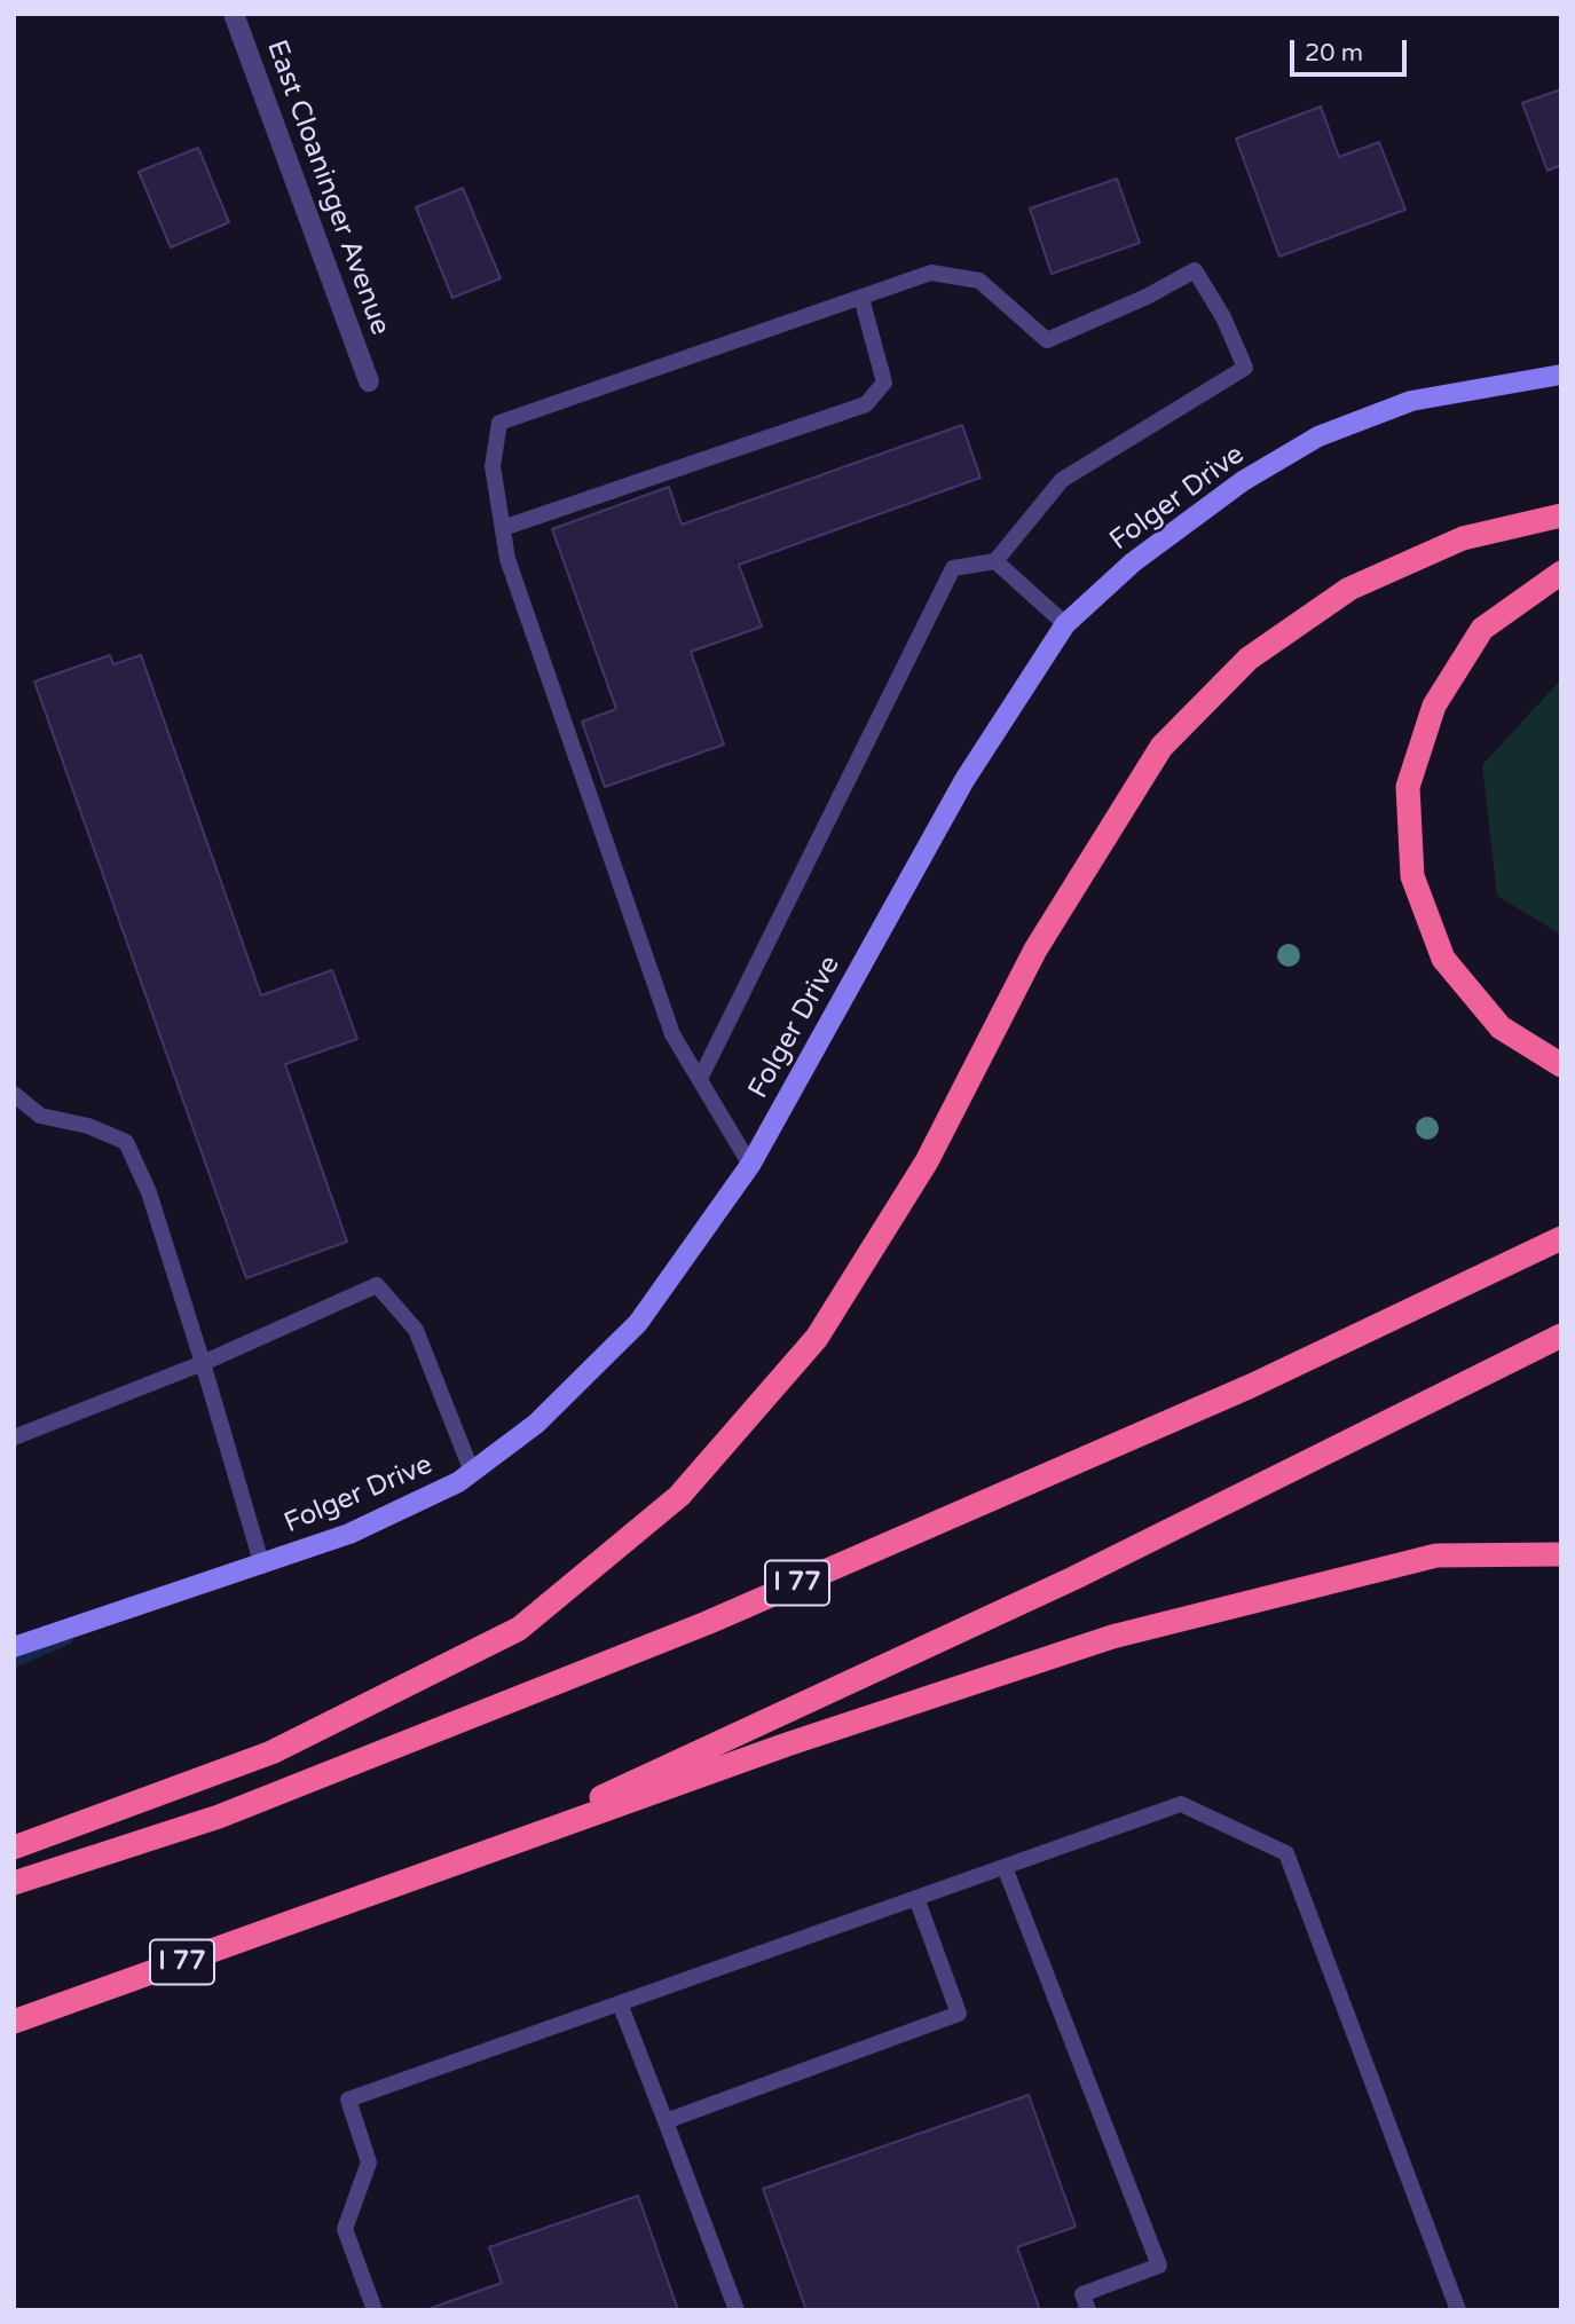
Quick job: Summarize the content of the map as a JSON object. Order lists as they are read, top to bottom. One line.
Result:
{"streets":{"highway":["I 77"],"street":["East Cloaninger Avenue","Folger Drive"]},"scale_bar":"20 m"}
